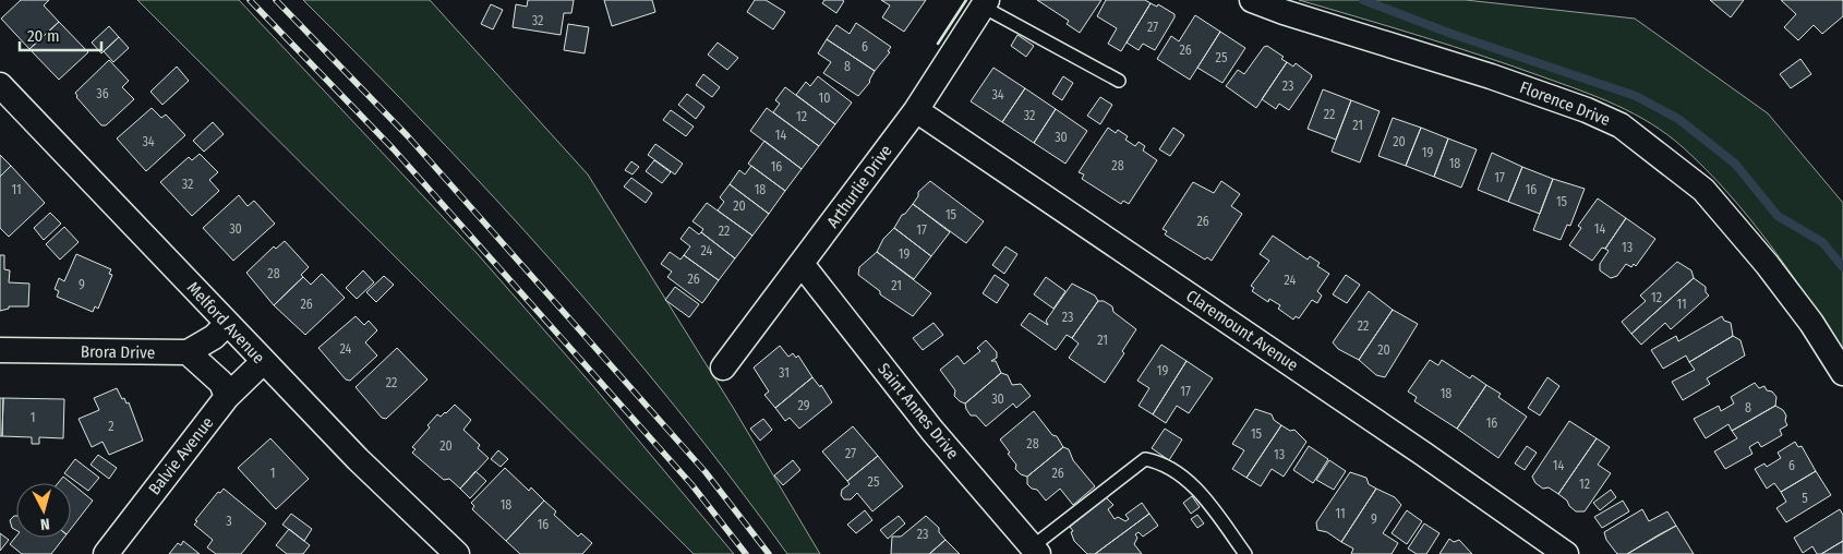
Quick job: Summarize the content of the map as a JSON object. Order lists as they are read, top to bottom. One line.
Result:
{"streets":{"street":["Florence Drive","Arthurlie Drive","Melford Avenue","Claremount Avenue","Brora Drive","Saint Annes Drive","Balvie Avenue"]},"crossings":[["Arthurlie Drive","Claremount Avenue"],["Arthurlie Drive","Saint Annes Drive"],["Melford Avenue","Balvie Avenue"]],"house_numbers":["32","27","6","26","25","8","23","36","34","10","22","32","12","21","14","30","34","20","19","18","28","16","17","32","11","18","16","15","20","15","26","30","14","17","22","13","24","19","28","26","24","9","21","12","26","11","23","22","21","24","20","19","31","22","17","18","30","29","8","1","16","2","15","28","20","27","13","14","6","1","26","25","12","5","18","11","9","3","16","23"],"scale_bar":"20 m","north":"bottom"}
